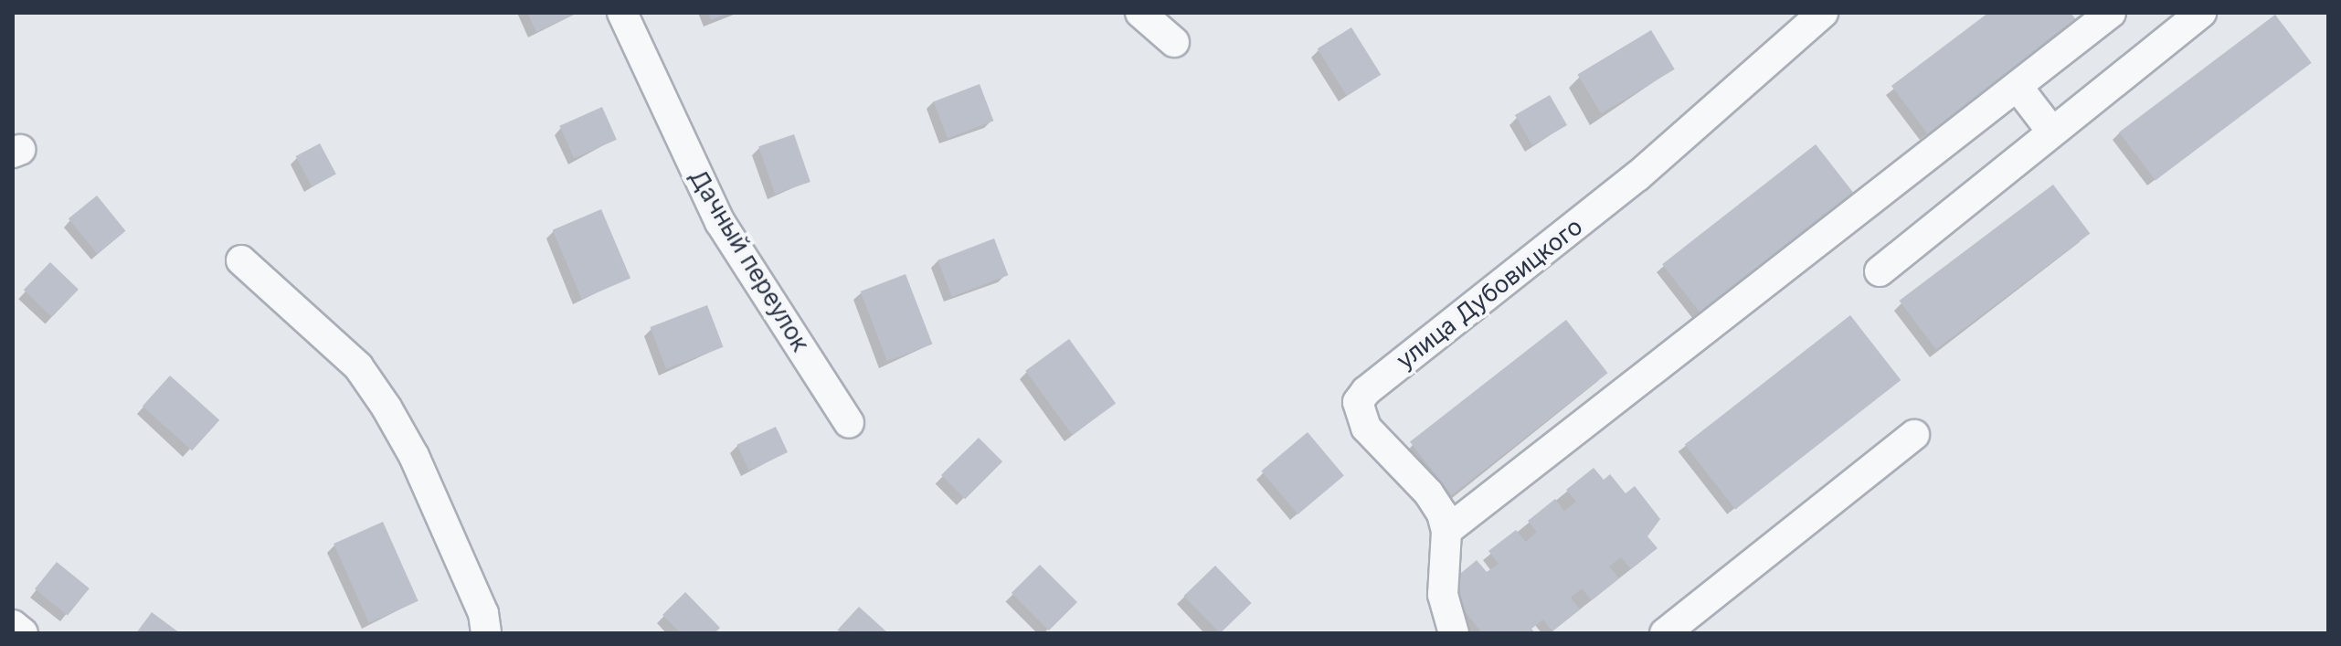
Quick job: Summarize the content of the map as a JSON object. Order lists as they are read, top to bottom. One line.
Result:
{"streets":{"street":["Дачный переулок","улица Дубовицкого"]}}
